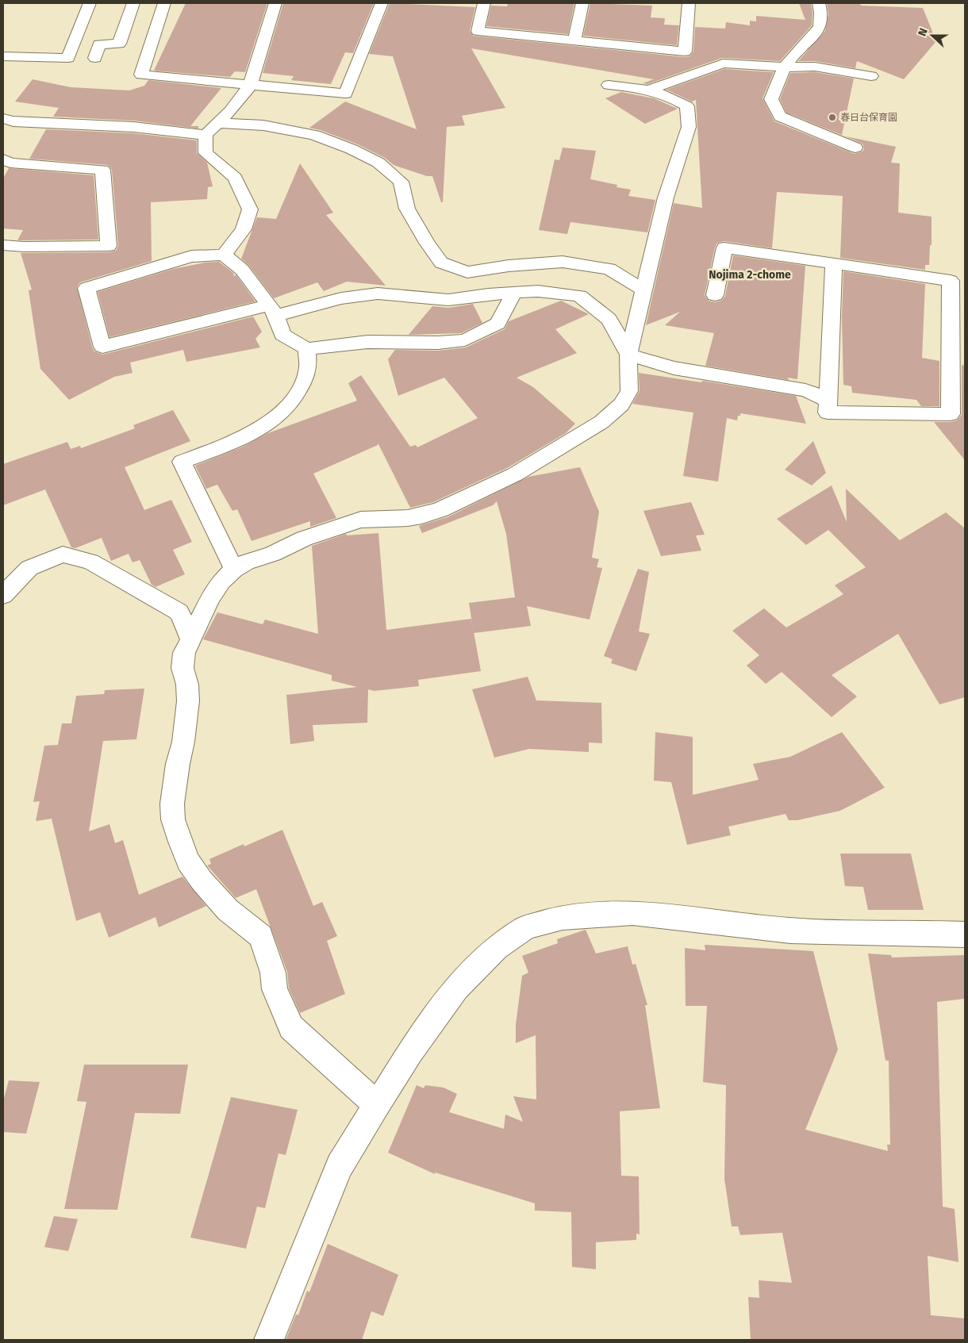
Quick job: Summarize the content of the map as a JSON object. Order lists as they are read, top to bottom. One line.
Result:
{"districts":["Nojima 2-chome"],"places":["春日台保育園"],"north":"left"}
